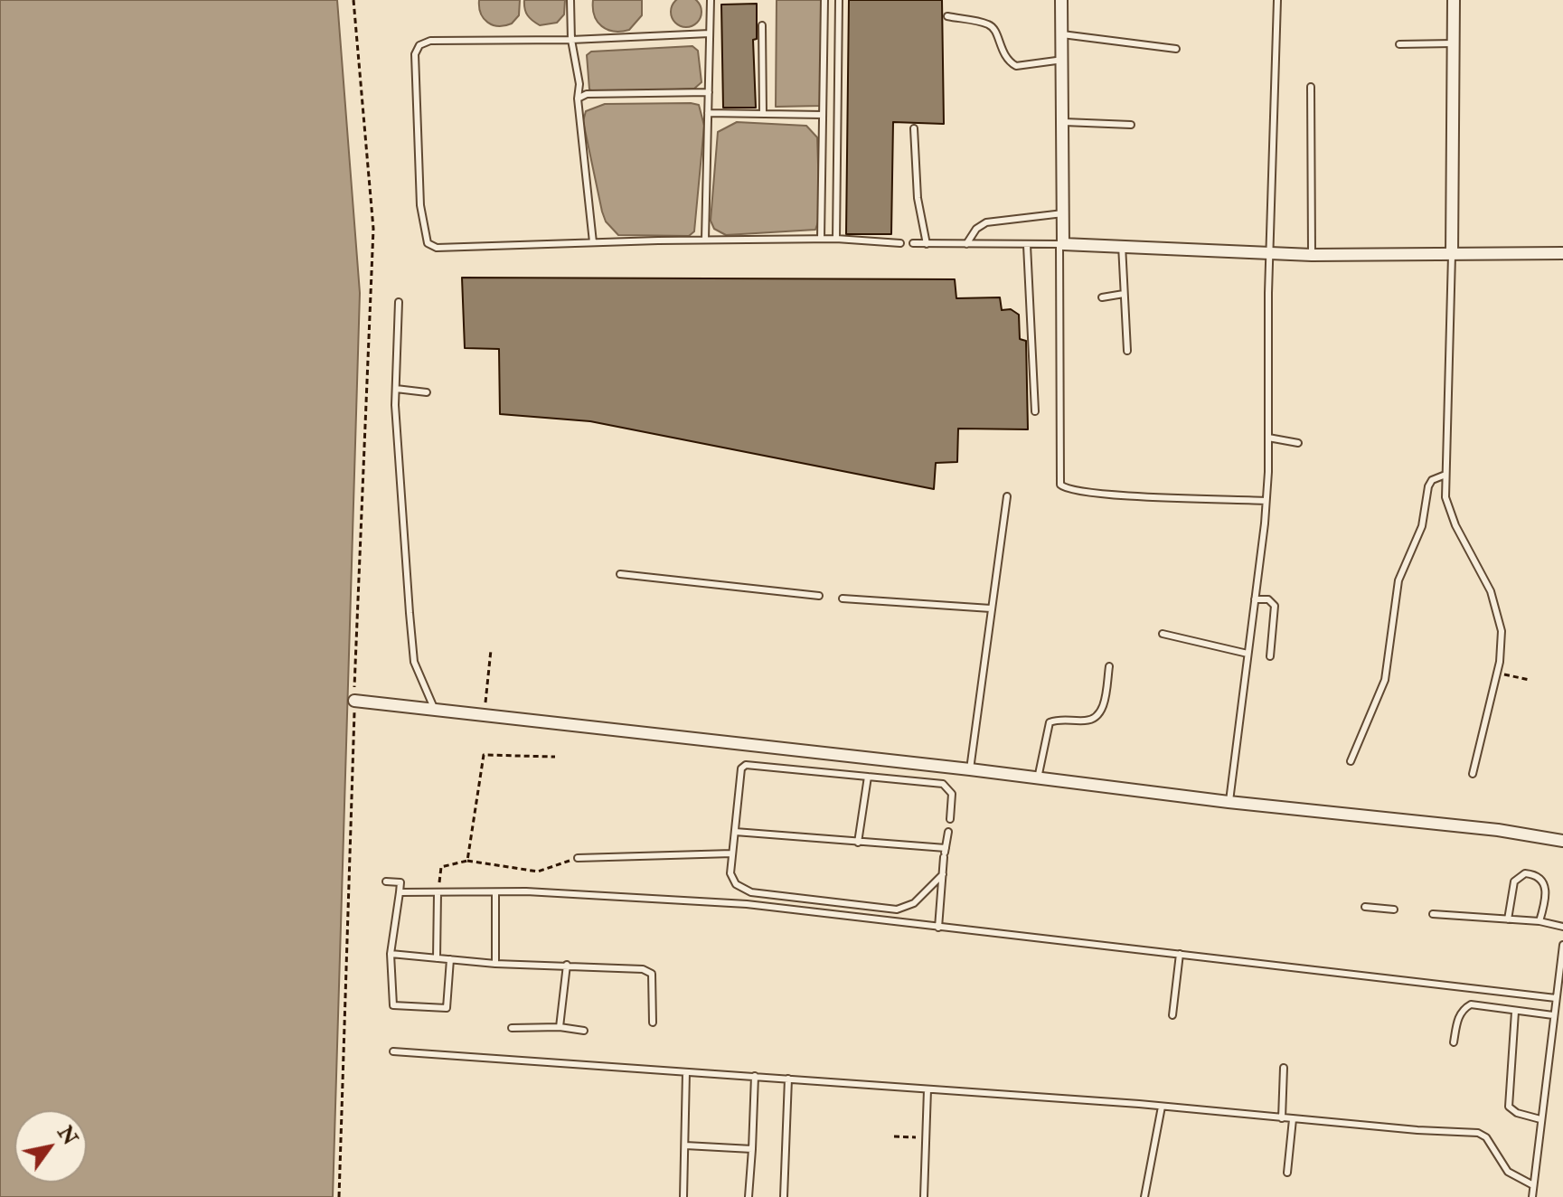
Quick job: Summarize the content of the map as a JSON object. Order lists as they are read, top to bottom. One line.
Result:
{"north":"top right"}
